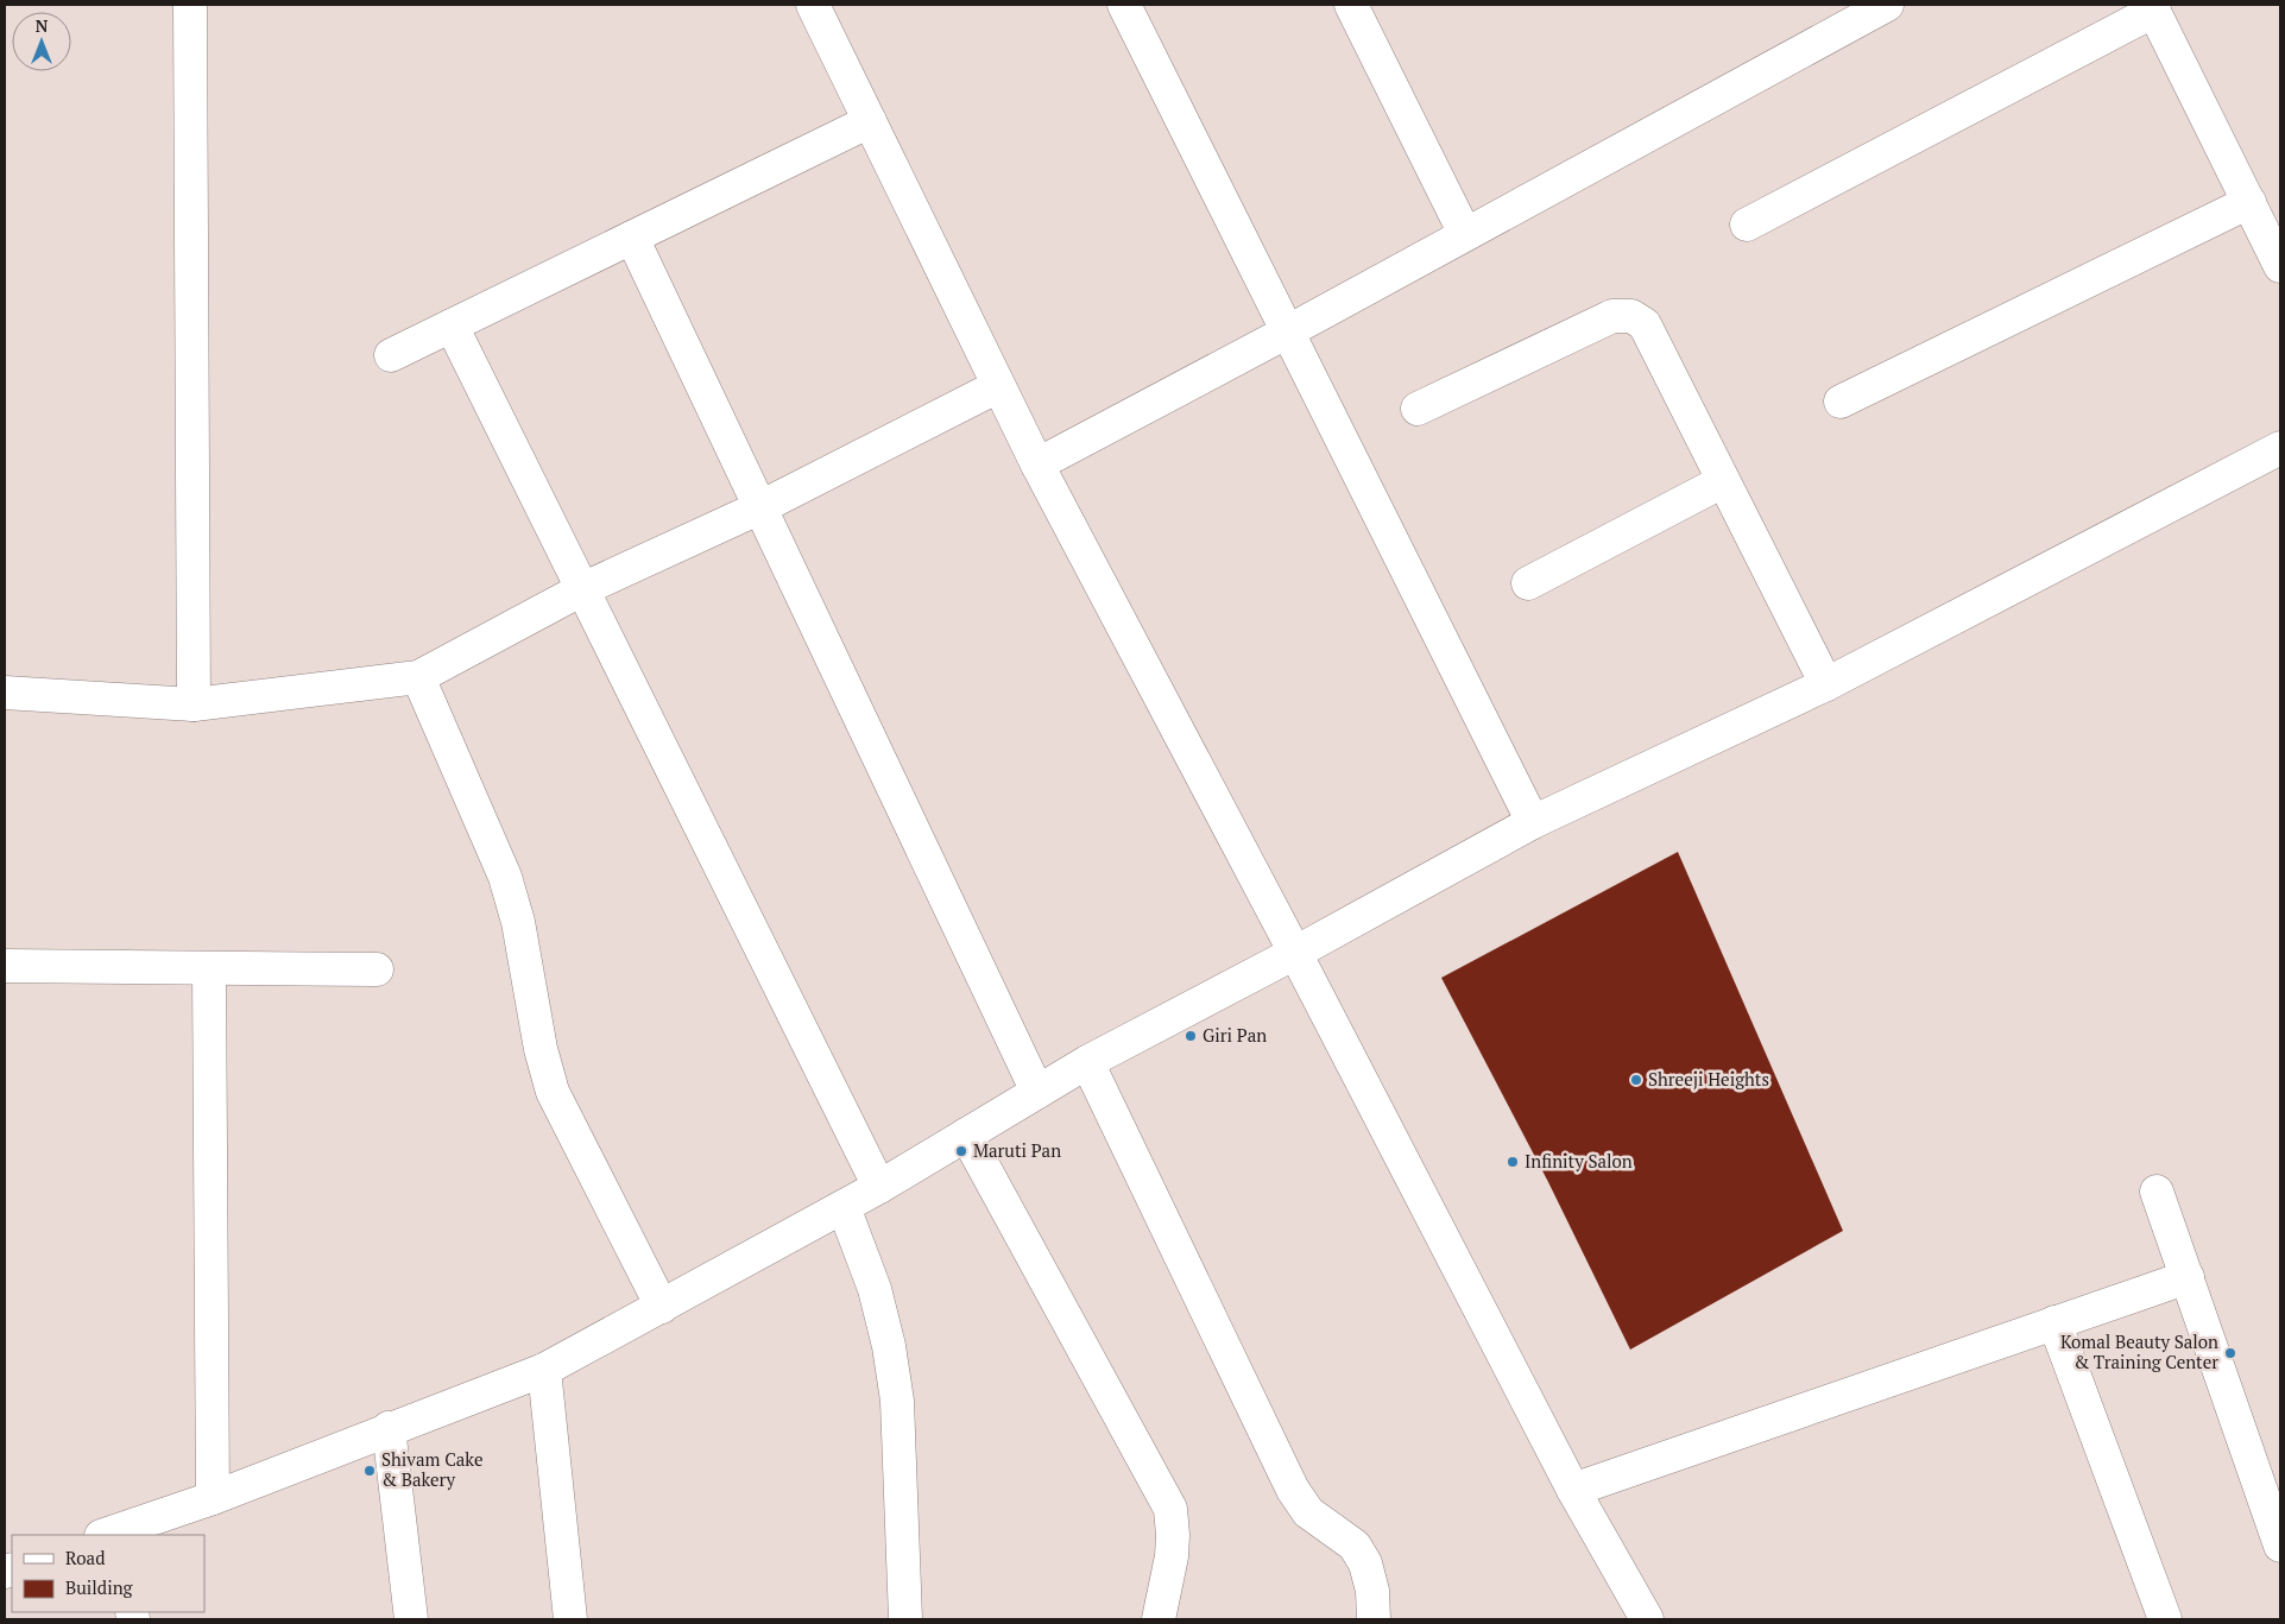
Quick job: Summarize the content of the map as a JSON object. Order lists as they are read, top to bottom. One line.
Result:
{"places":["Giri Pan","Shreeji Heights","Maruti Pan","Infinity Salon","Komal Beauty Salon & Training Center","Shivam Cake & Bakery"],"legend":["Road","Building"],"north":"top"}
